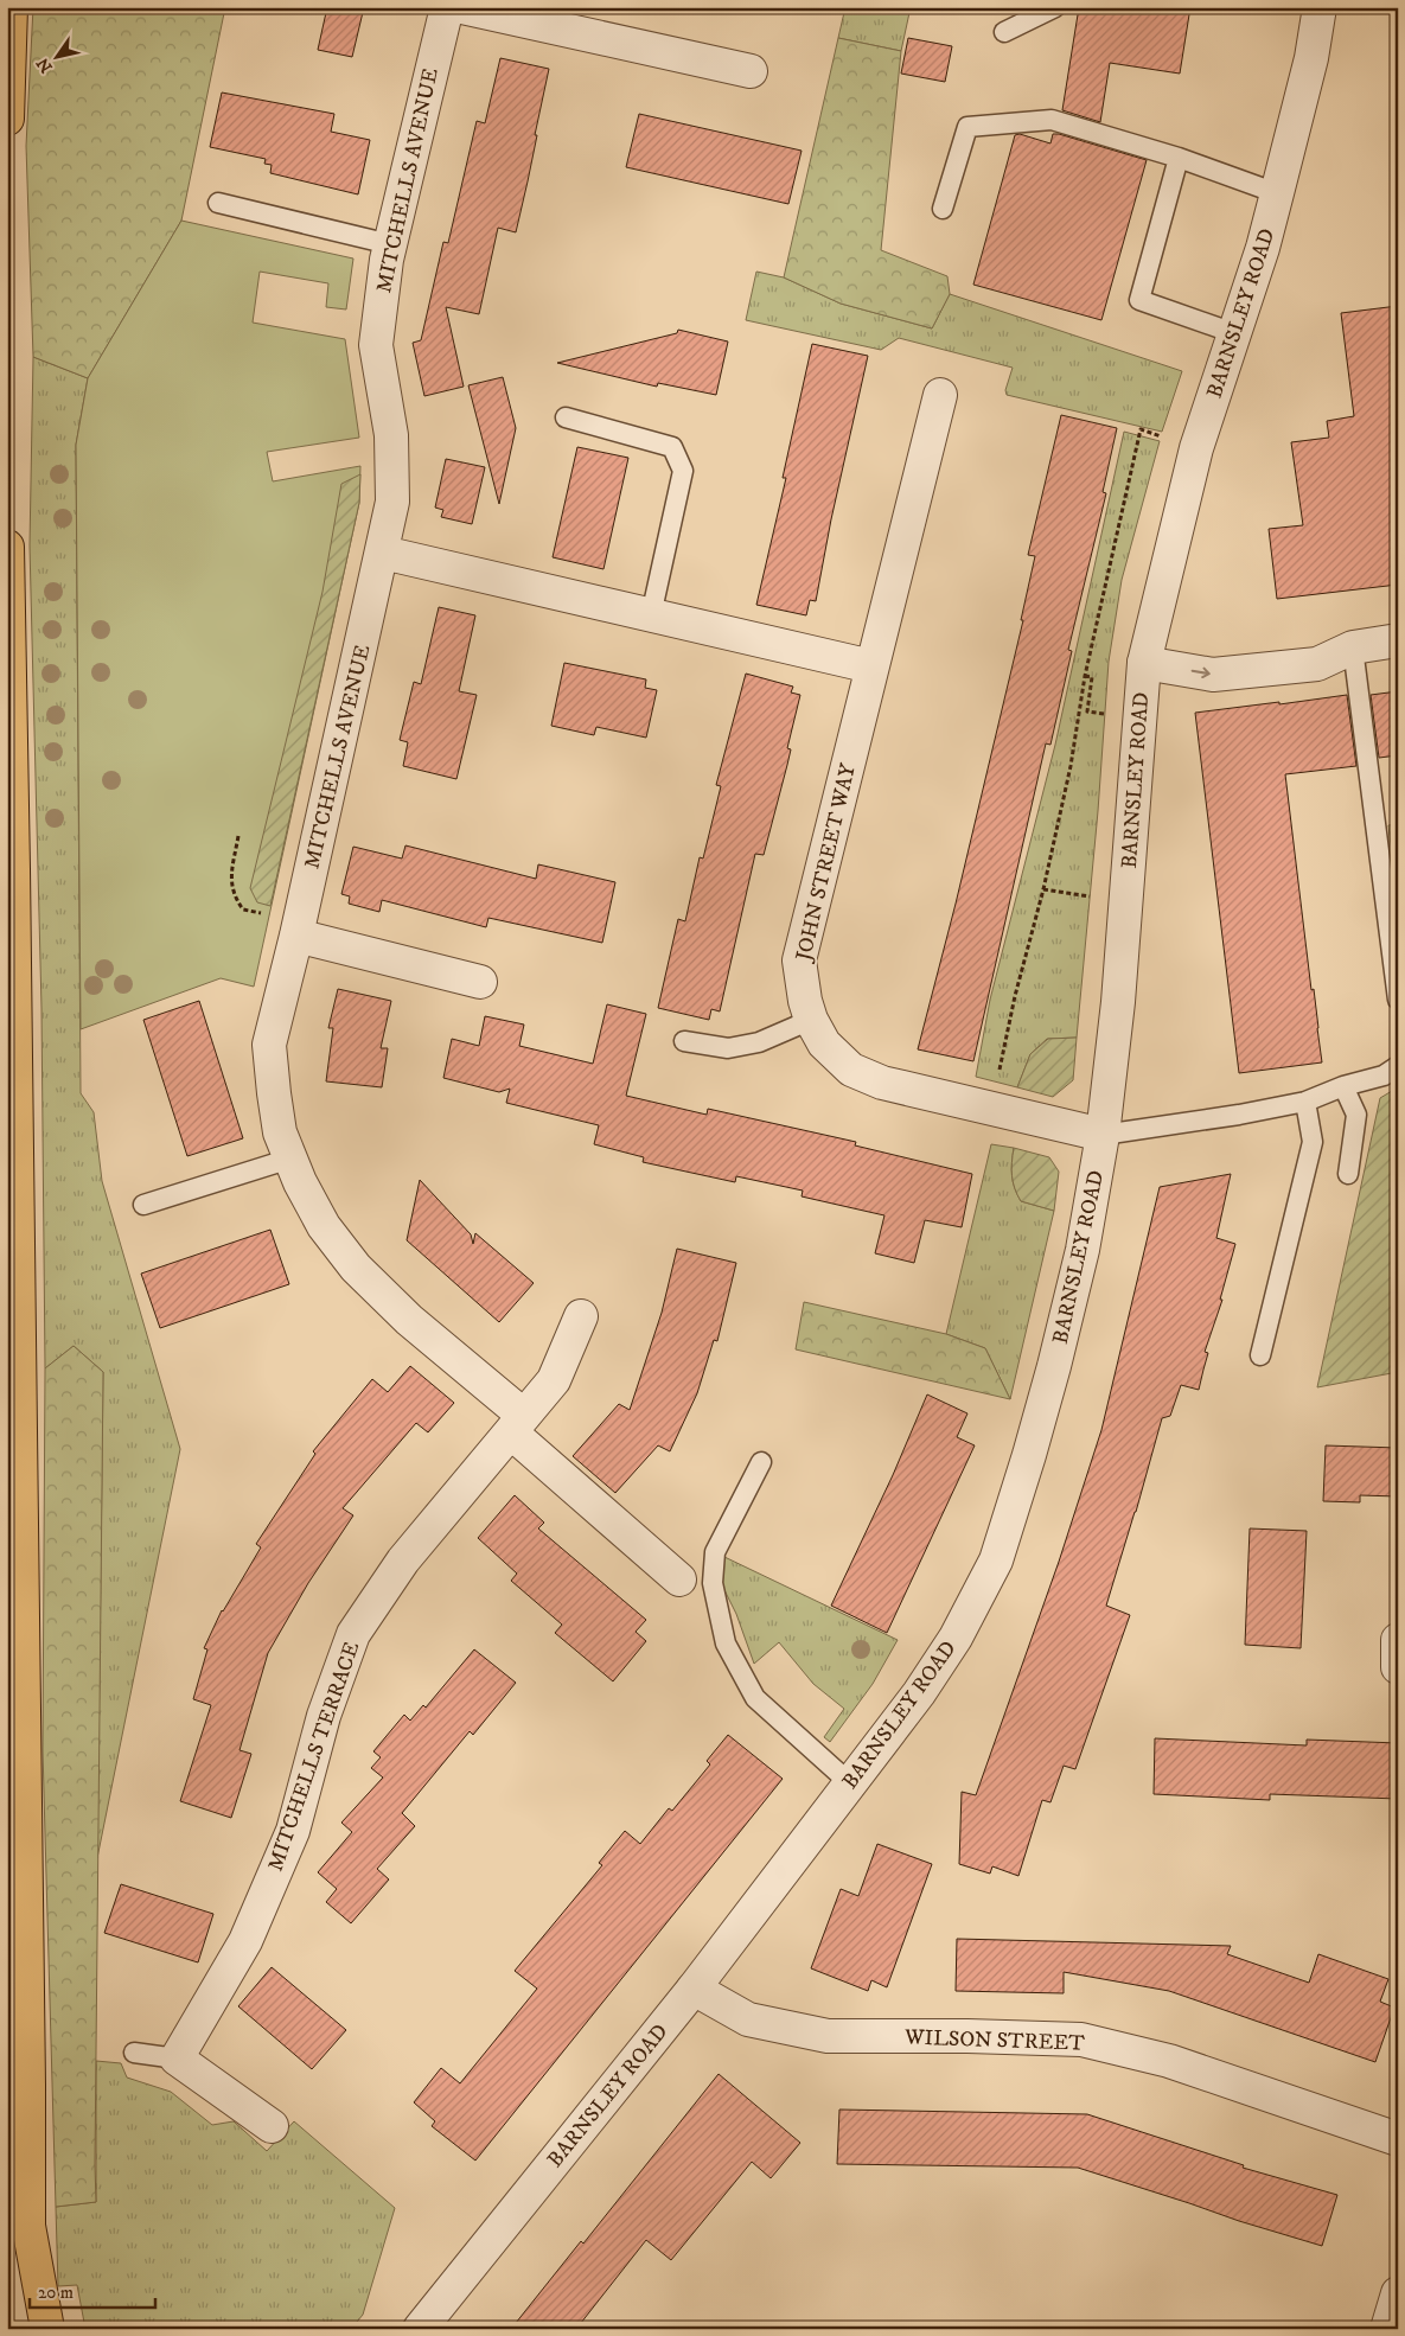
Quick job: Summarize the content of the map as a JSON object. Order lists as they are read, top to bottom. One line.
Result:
{"streets":{"street":["MITCHELLS AVENUE","BARNSLEY ROAD","JOHN STREET WAY","MITCHELLS TERRACE","WILSON STREET"]},"crossings":[["MITCHELLS AVENUE","MITCHELLS TERRACE"],["BARNSLEY ROAD","JOHN STREET WAY"],["BARNSLEY ROAD","WILSON STREET"]],"scale_bar":"20 m","north":"bottom left"}
